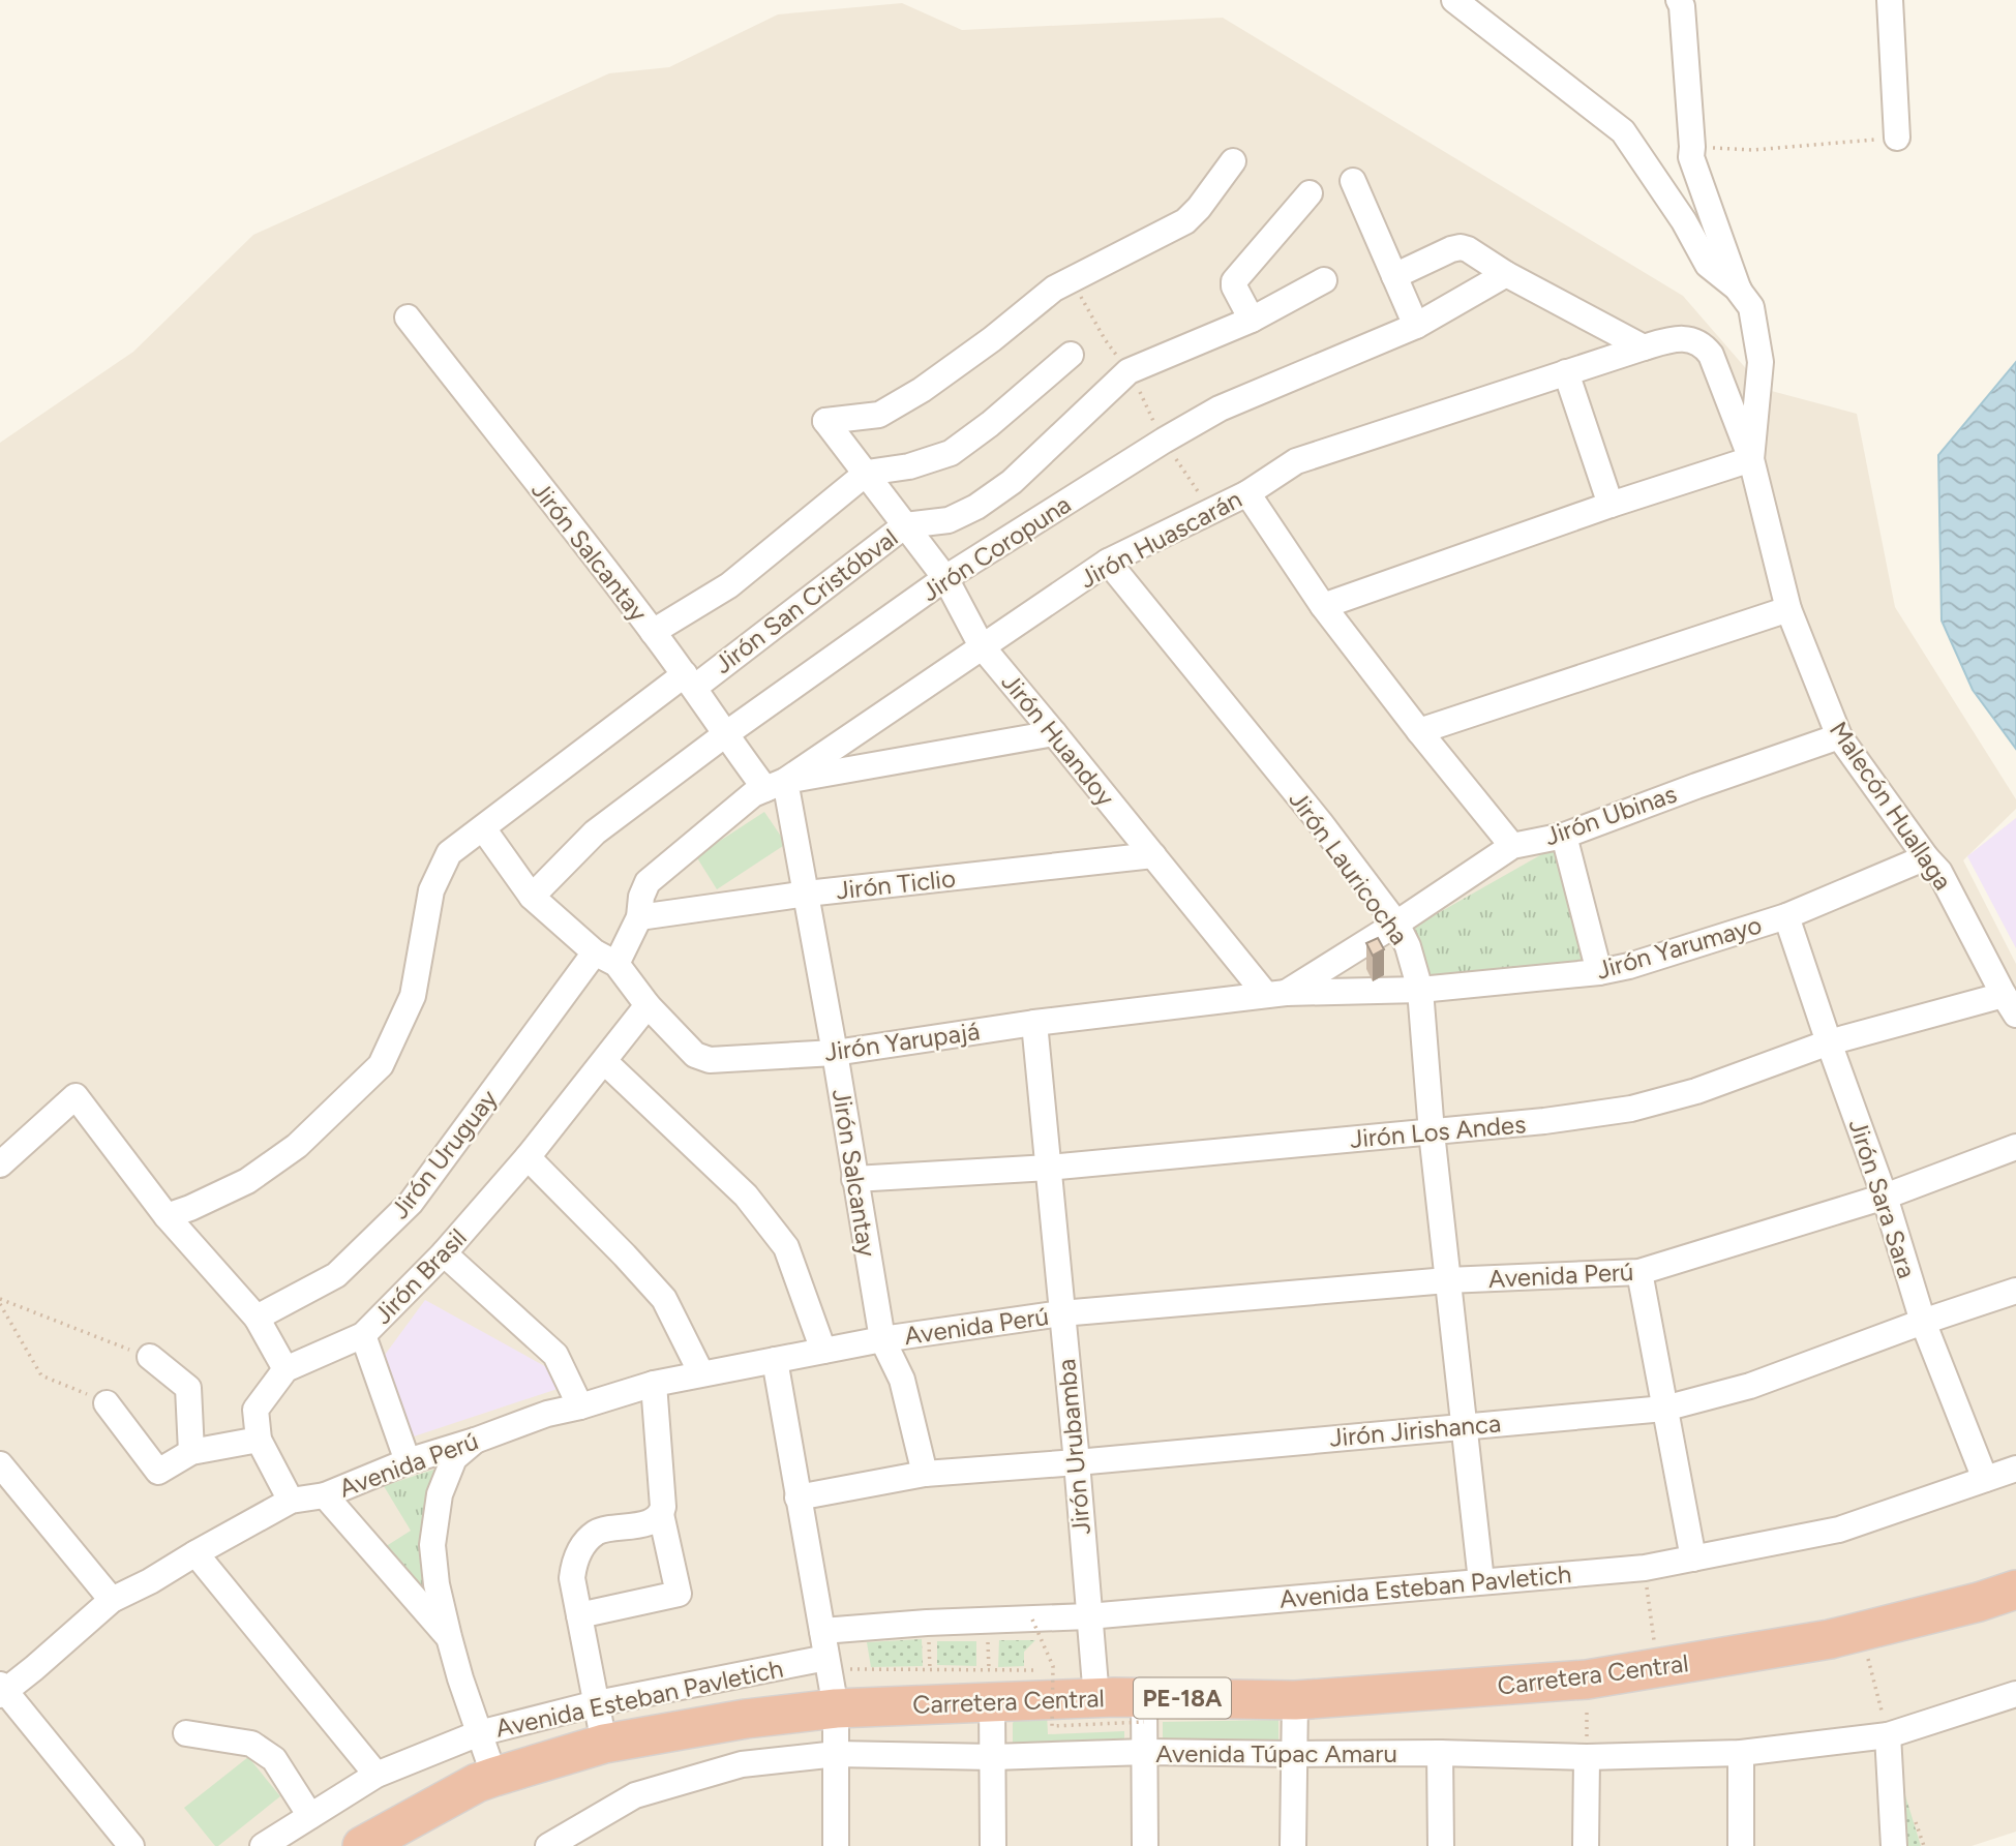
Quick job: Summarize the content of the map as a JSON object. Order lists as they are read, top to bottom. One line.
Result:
{"streets":{"highway":["Carretera Central","PE-18A"],"street":["Jirón Huascarán","Jirón Coropuna","Jirón Salcantay","Jirón San Cristóbval","Jirón Huandoy","Malecón Huallaga","Jirón Ubinas","Jirón Lauricocha","Jirón Ticlio","Jirón Yarumayo","Jirón Yarupajá","Jirón Los Andes","Jirón Uruguay","Jirón Sara Sara","Avenida Perú","Jirón Brasil","Jirón Jirishanca","Jirón Urubamba","Avenida Esteban Pavletich","Avenida Túpac Amaru"]},"crossings":[["Jirón Huascarán","Jirón Salcantay"],["Jirón Huascarán","Jirón Huandoy"],["Jirón Huascarán","Malecón Huallaga"],["Jirón Huascarán","Jirón Lauricocha"],["Jirón Huascarán","Jirón Ticlio"],["Jirón Huascarán","Jirón Yarupajá"],["Jirón Huascarán","Jirón Uruguay"],["Jirón Coropuna","Jirón Salcantay"],["Jirón Coropuna","Jirón Huandoy"],["Jirón Coropuna","Jirón Yarupajá"],["Jirón Salcantay","Jirón San Cristóbval"],["Jirón Salcantay","Jirón Ticlio"],["Jirón Salcantay","Jirón Yarupajá"],["Jirón Salcantay","Jirón Los Andes"],["Jirón Salcantay","Avenida Perú"],["Jirón Salcantay","Jirón Jirishanca"],["Jirón San Cristóbval","Jirón Huandoy"],["Jirón San Cristóbval","Jirón Yarupajá"],["Jirón Huandoy","Jirón Ubinas"],["Jirón Huandoy","Jirón Ticlio"],["Jirón Huandoy","Jirón Yarupajá"],["Malecón Huallaga","Jirón Ubinas"],["Malecón Huallaga","Jirón Yarumayo"],["Malecón Huallaga","Jirón Los Andes"],["Jirón Ubinas","Jirón Lauricocha"],["Jirón Ubinas","Jirón Yarupajá"],["Jirón Lauricocha","Jirón Yarumayo"],["Jirón Lauricocha","Jirón Yarupajá"],["Jirón Lauricocha","Jirón Los Andes"],["Jirón Lauricocha","Avenida Perú"],["Jirón Lauricocha","Jirón Jirishanca"],["Jirón Lauricocha","Avenida Esteban Pavletich"],["Jirón Yarumayo","Jirón Yarupajá"],["Jirón Yarumayo","Jirón Sara Sara"],["Jirón Yarupajá","Jirón Uruguay"],["Jirón Yarupajá","Jirón Brasil"],["Jirón Yarupajá","Jirón Urubamba"],["Jirón Los Andes","Jirón Sara Sara"],["Jirón Los Andes","Jirón Urubamba"],["Jirón Sara Sara","Avenida Perú"],["Jirón Sara Sara","Jirón Jirishanca"],["Jirón Sara Sara","Avenida Esteban Pavletich"],["Avenida Perú","Jirón Urubamba"],["Jirón Jirishanca","Jirón Urubamba"],["Jirón Urubamba","Avenida Esteban Pavletich"],["Jirón Urubamba","Carretera Central"]]}
